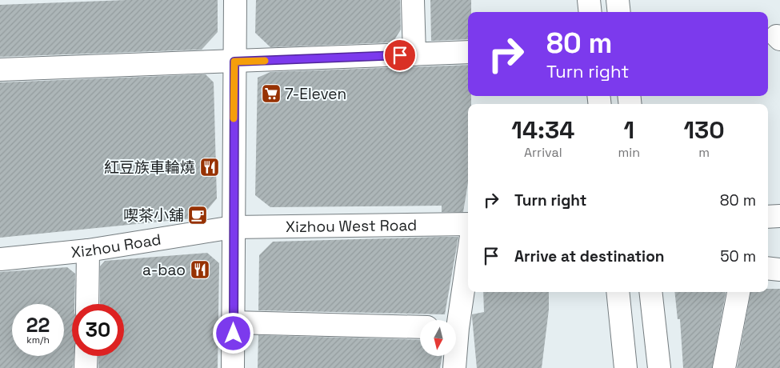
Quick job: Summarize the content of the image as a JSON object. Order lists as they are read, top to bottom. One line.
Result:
{"streets":{"street":["Xizhou West Road","Xizhou Road"]},"crossings":[["Xizhou West Road","Xizhou Road"]],"places":{"supermarket":["7-Eleven"],"restaurant":["紅豆族車輪燒","a-bao"],"cafe":["喫茶小舖"]},"north":"bottom","page":{"turn":["80 m","Turn right"],"eta":["14:34","Arrival","1","min","130","m"],"list":[{"name":"Turn right","value":"80 m"},{"name":"Arrive at destination","value":"50 m"}],"speed":"22 km/h","limit":"30"}}
